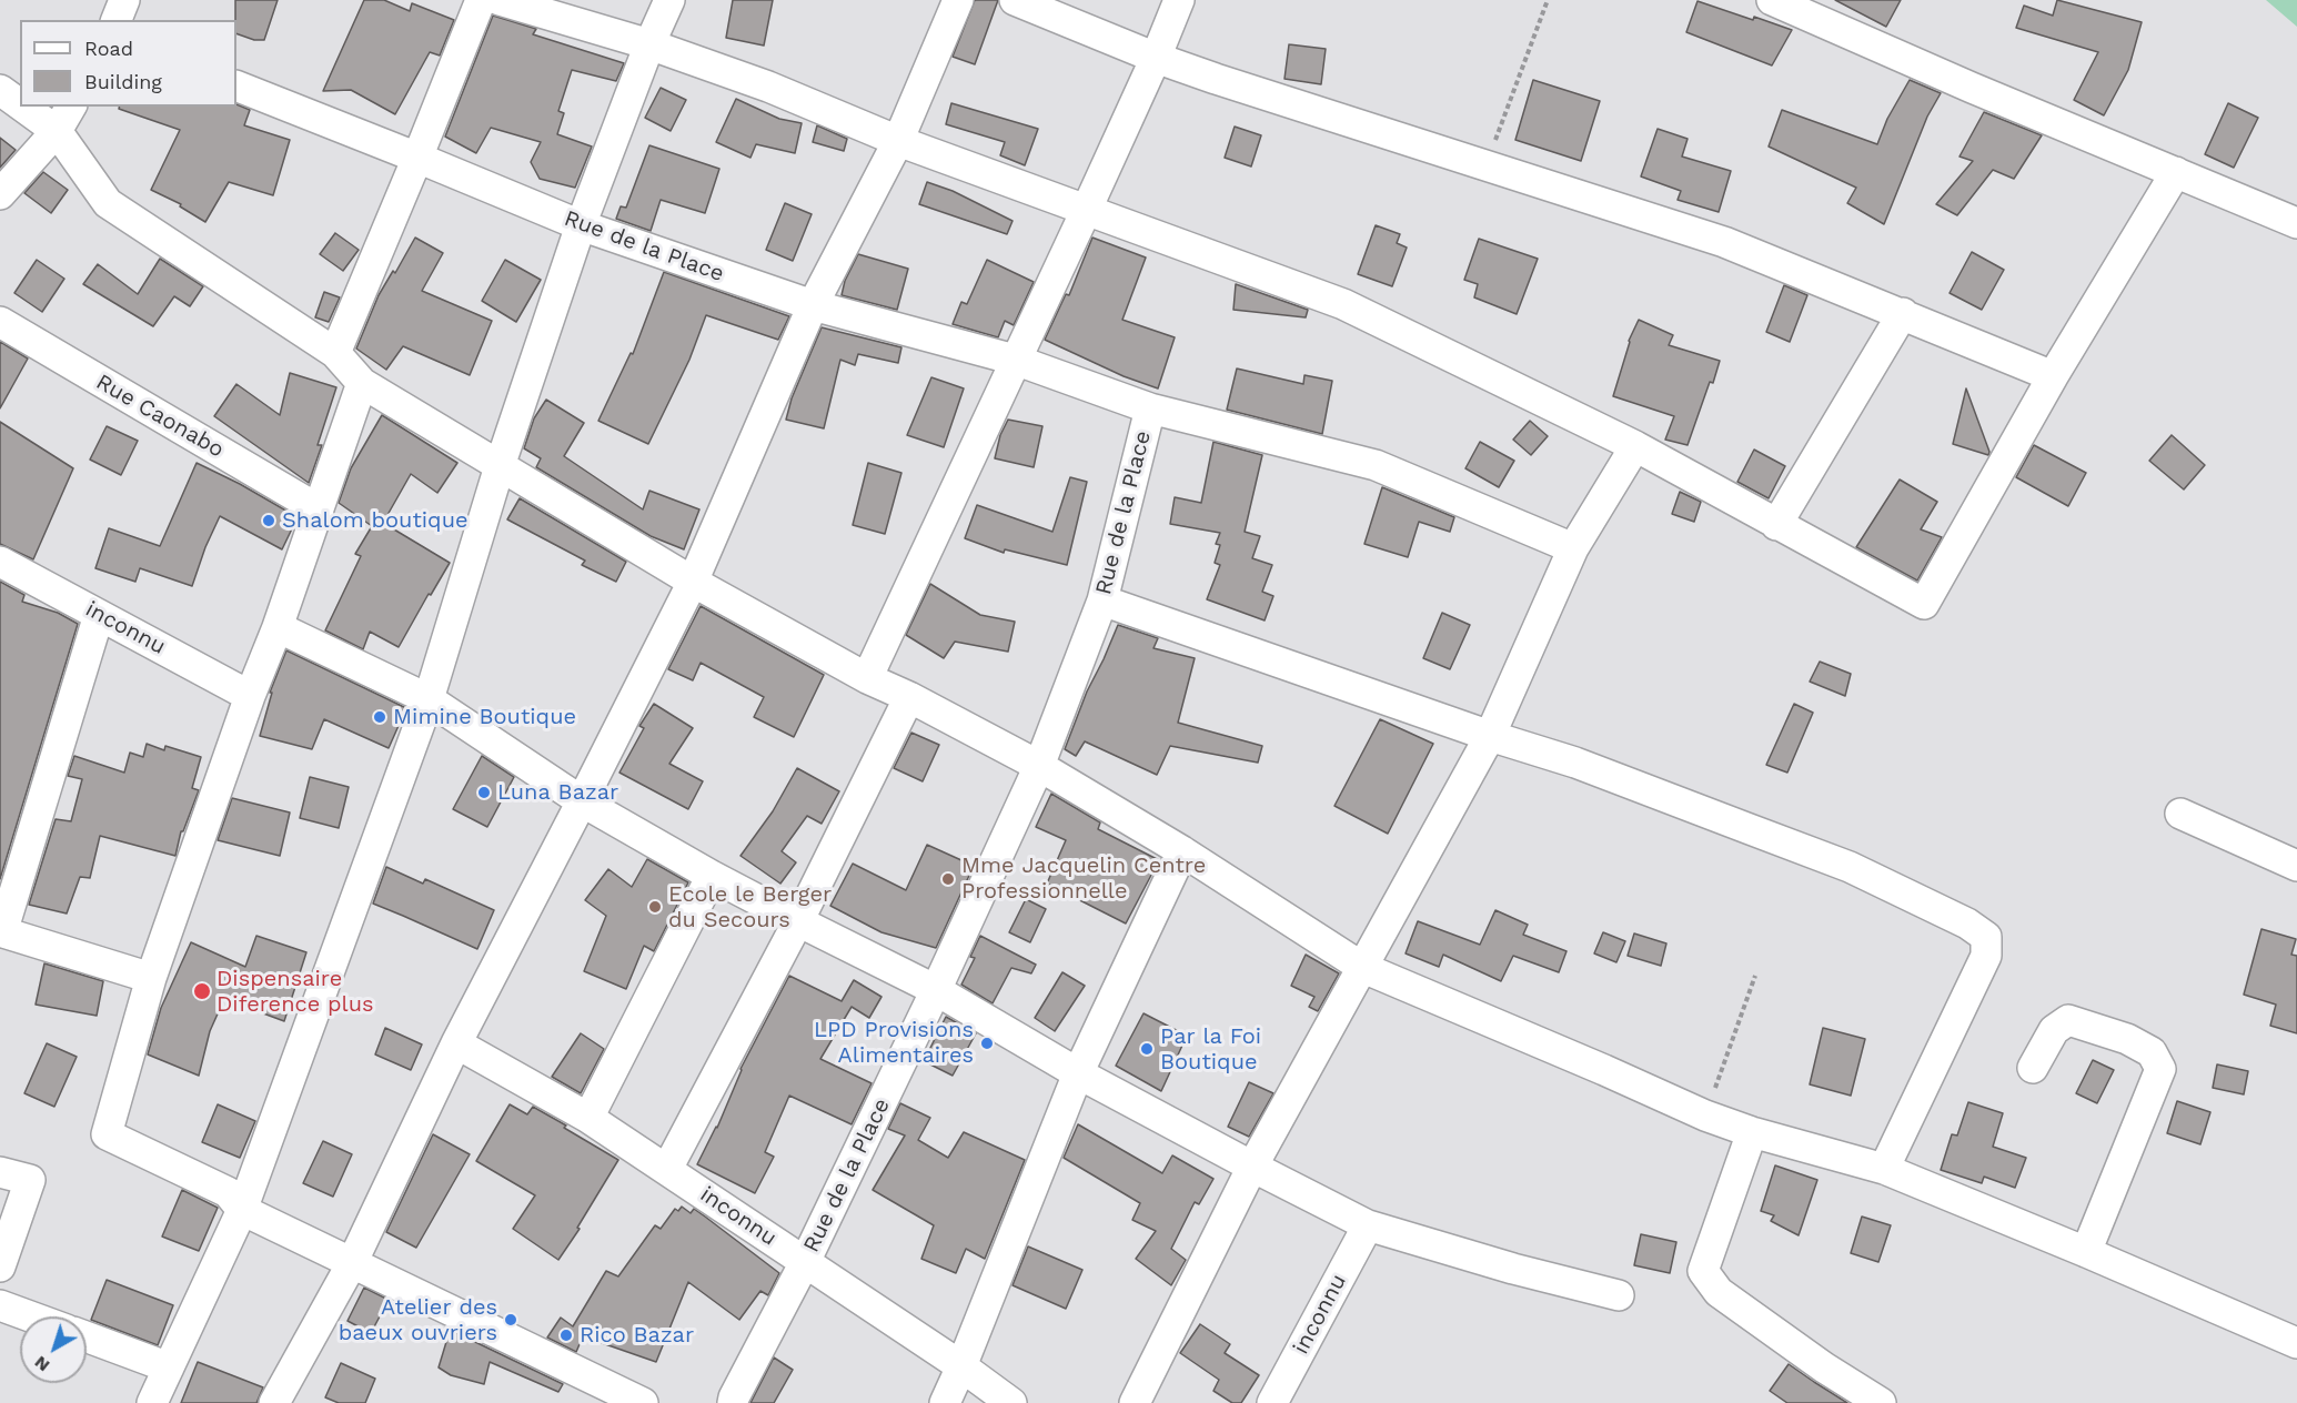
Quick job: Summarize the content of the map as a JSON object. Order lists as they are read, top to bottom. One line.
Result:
{"streets":{"street":["Rue de la Place","Rue Caonabo","inconnu"]},"crossings":[["Rue de la Place","inconnu"]],"places":["Shalom boutique","Mimine Boutique","Luna Bazar","Mme Jacquelin Centre Professionnelle","Ecole le Berger du Secours","Dispensaire Diference plus","LPD Provisions Alimentaires","Par la Foi Boutique","Atelier des baeux ouvriers","Rico Bazar"],"legend":["Road","Building"],"north":"bottom left"}
